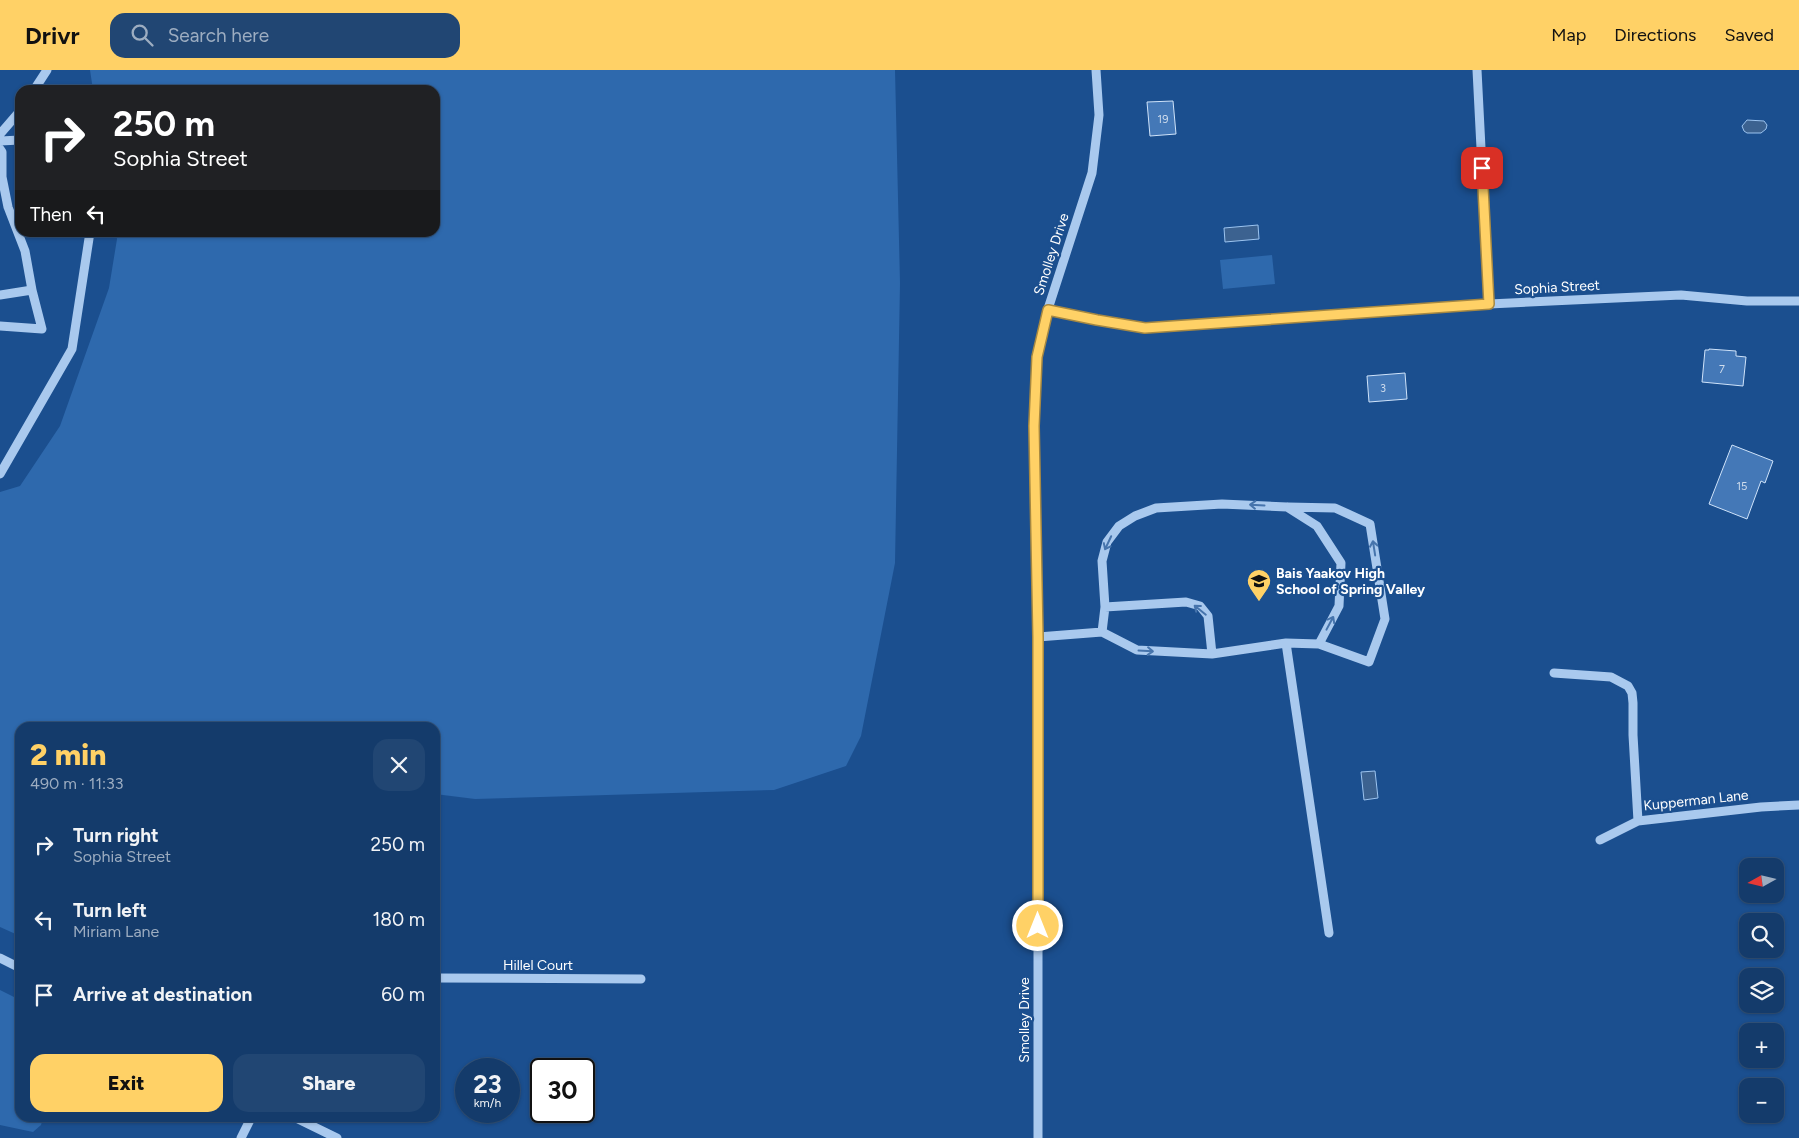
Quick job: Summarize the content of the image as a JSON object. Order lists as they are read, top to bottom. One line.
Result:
{"streets":{"street":["Smolley Drive","Sophia Street","Kupperman Lane","Hillel Court"]},"crossings":[["Smolley Drive","Sophia Street"]],"places":{"school or university":["Bais Yaakov High School of Spring Valley"]},"house_numbers":["19","7","3","15"],"north":"left","page":{"header":"Drivr","search":"Search here","nav":["Map","Directions","Saved"],"turn":["250 m","Sophia Street"],"then":"Then","heading":["2 min","490 m · 11:33"],"list":[{"name":"Turn right","note":"Sophia Street","value":"250 m"},{"name":"Turn left","note":"Miriam Lane","value":"180 m"},{"name":"Arrive at destination","value":"60 m"}],"map_buttons":["+","−"],"buttons":["Exit","Share"],"speed":"23 km/h","limit":"30"}}
